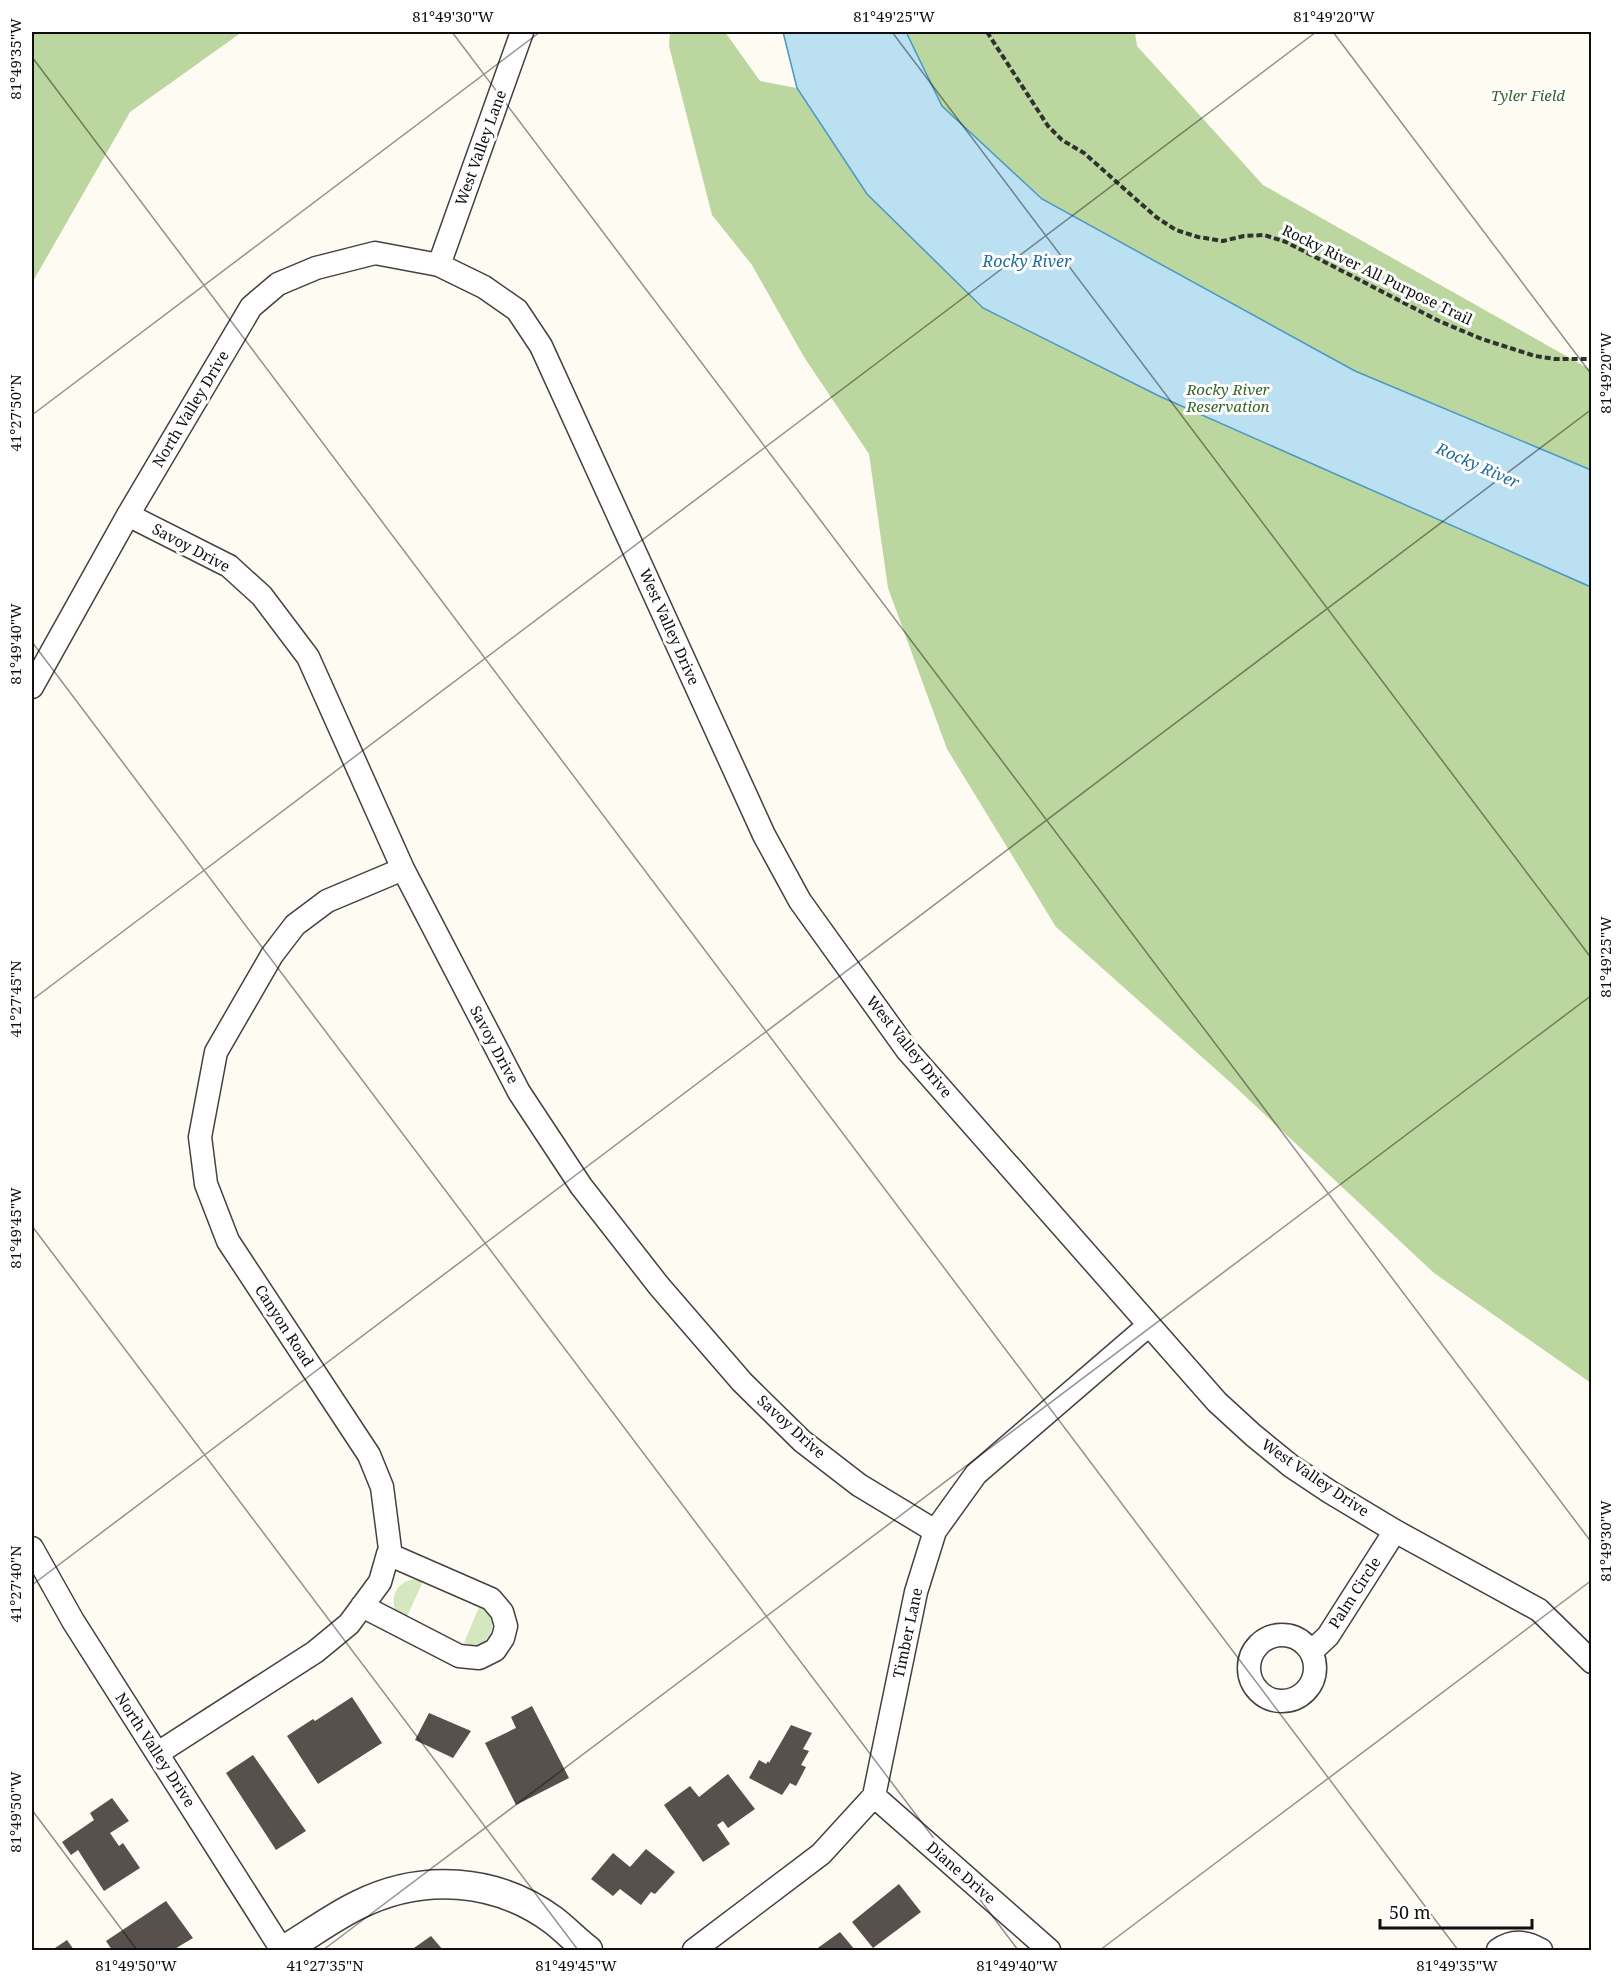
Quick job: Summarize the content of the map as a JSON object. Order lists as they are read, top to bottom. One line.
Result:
{"streets":{"street":["West Valley Lane","North Valley Drive","Savoy Drive","West Valley Drive","Canyon Road","Palm Circle","Timber Lane","Diane Drive"],"path":["Rocky River All Purpose Trail"]},"crossings":[["West Valley Lane","North Valley Drive"],["West Valley Lane","West Valley Drive"],["North Valley Drive","Savoy Drive"],["North Valley Drive","West Valley Drive"],["North Valley Drive","Canyon Road"],["Savoy Drive","Canyon Road"],["Savoy Drive","Timber Lane"],["West Valley Drive","Palm Circle"],["West Valley Drive","Timber Lane"],["Timber Lane","Diane Drive"]],"water":["Rocky River"],"parks":["Tyler Field","Rocky River Reservation"],"scale_bar":"50 m","coordinates":["81°49'30\"W","81°49'25\"W","81°49'20\"W","81°49'35\"W","41°27'50\"N","81°49'40\"W","41°27'45\"N","81°49'45\"W","41°27'40\"N","81°49'50\"W","41°27'35\"N"]}
